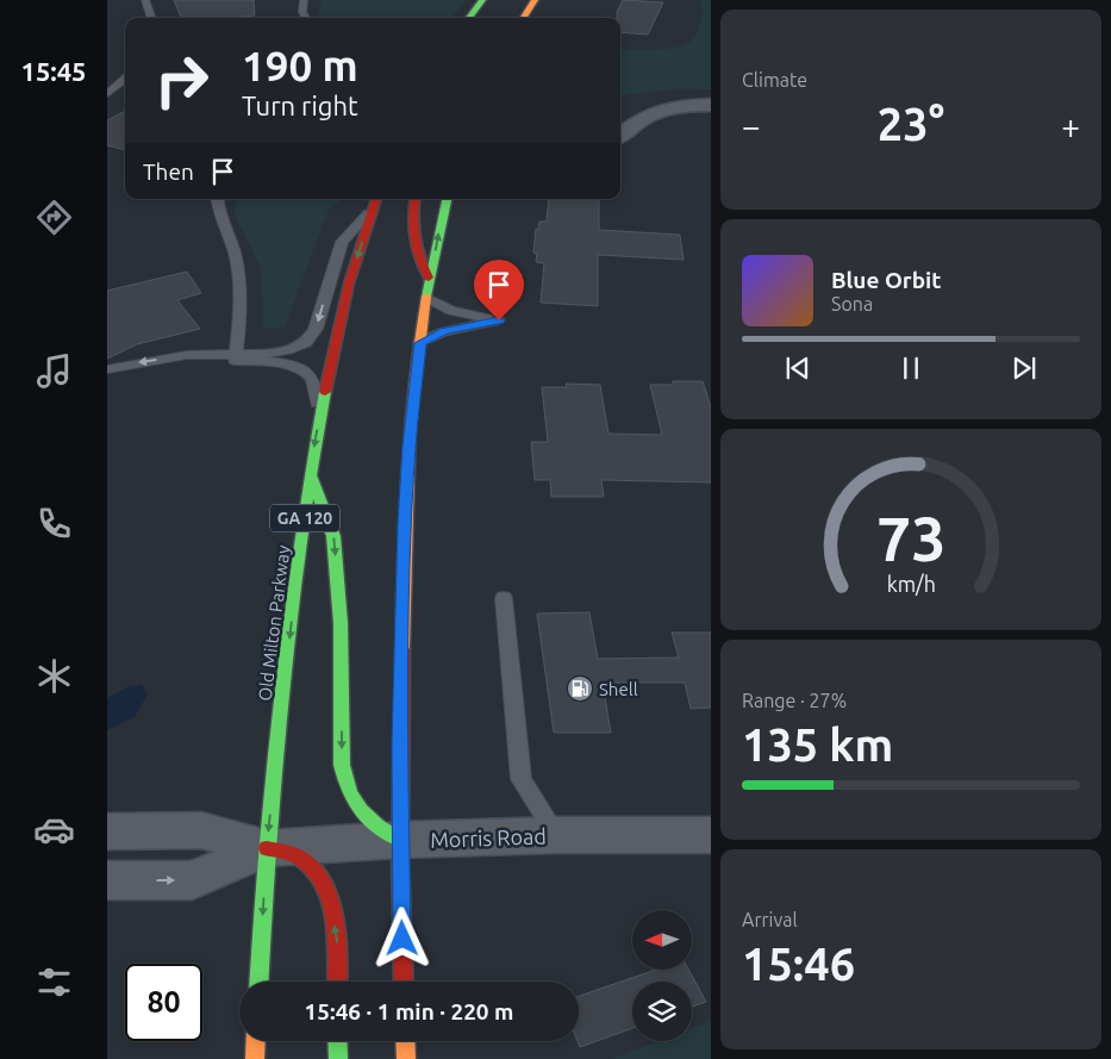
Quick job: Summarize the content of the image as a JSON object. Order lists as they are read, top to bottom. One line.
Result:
{"streets":{"highway":["GA 120","Old Milton Parkway"],"street":["Morris Road"]},"crossings":[["Old Milton Parkway","Morris Road"]],"places":{"fuel station":["Shell"]},"north":"left","page":{"tabs":"15:45","tile":["Climate",["Range · 27%","135 km"],["Arrival","15:46"]],"turn":["190 m","Turn right"],"heat":["−","23°","+"],"then":"Then","song":["Blue Orbit","Sona"],"limit":"80","trip":"15:46 · 1 min · 220 m","gauge":["73","km/h"]}}
